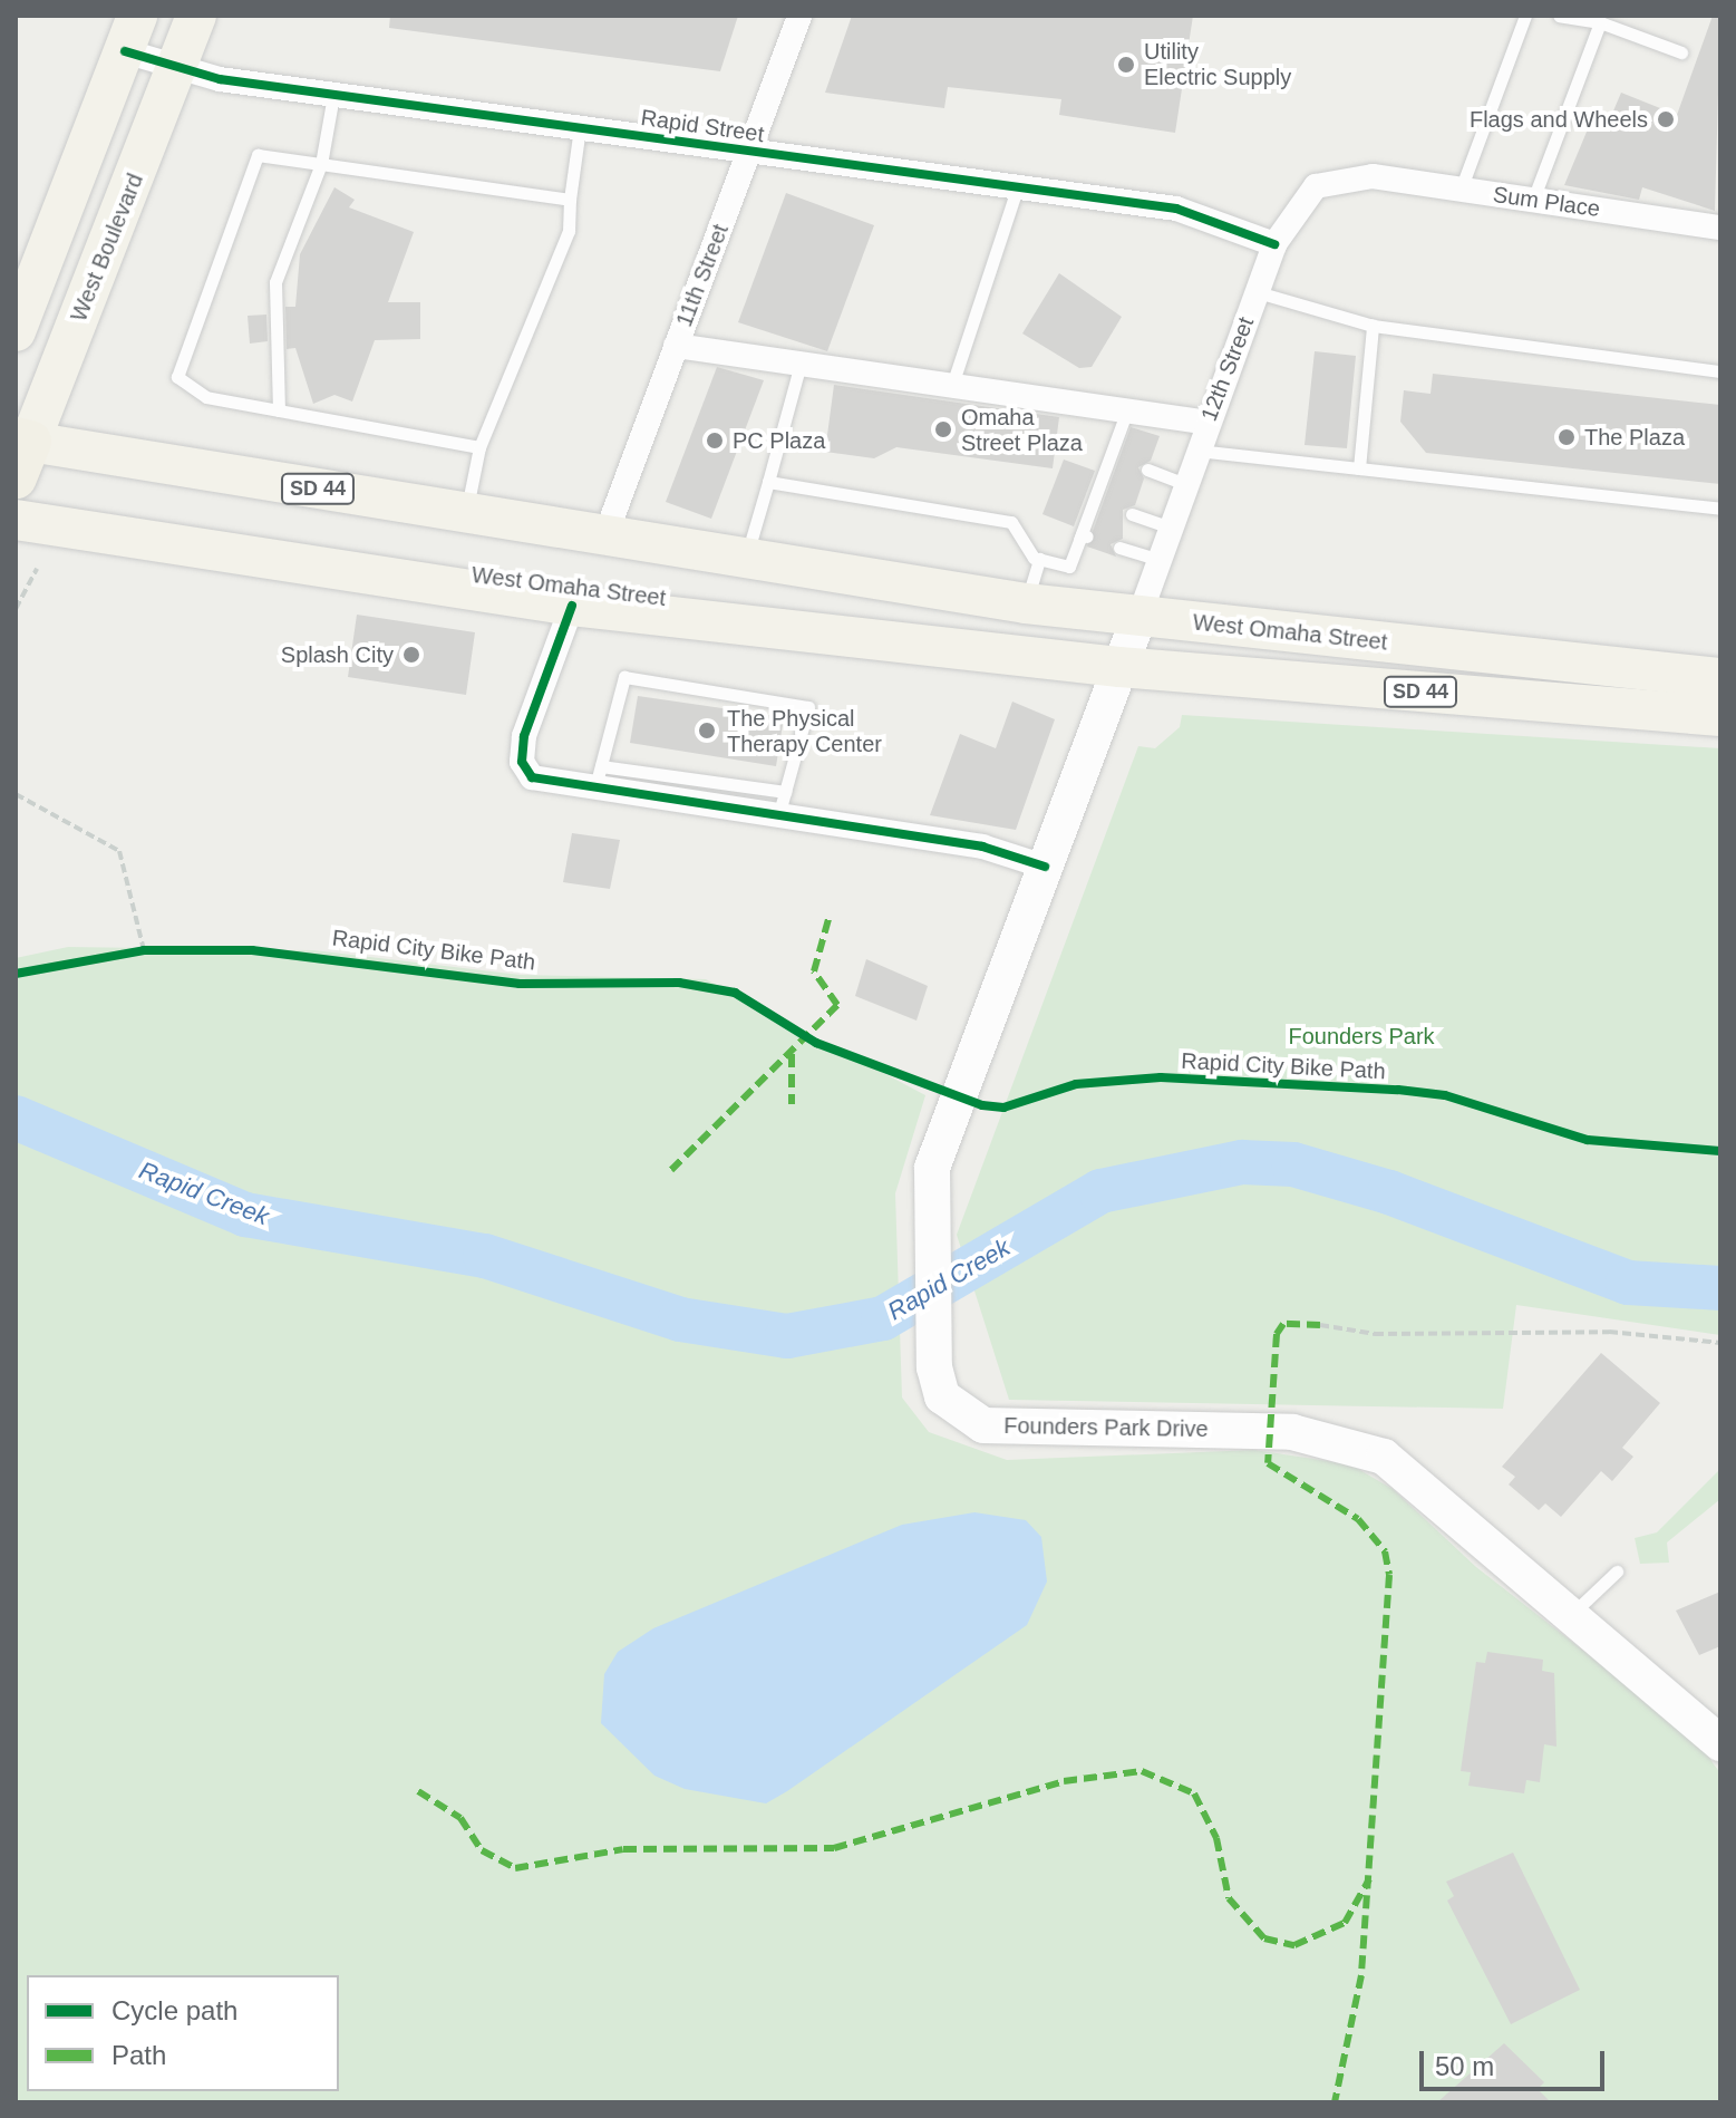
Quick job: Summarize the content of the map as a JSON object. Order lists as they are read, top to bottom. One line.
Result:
{"streets":{"main road":["West Boulevard","SD 44","West Omaha Street","Founders Park Drive"],"street":["Rapid Street","Sum Place","11th Street","12th Street"],"cycle path":["Rapid City Bike Path"]},"crossings":[["Rapid Street","West Boulevard"],["Rapid Street","11th Street"],["Rapid Street","12th Street"],["Sum Place","12th Street"],["West Boulevard","West Omaha Street"],["11th Street","West Omaha Street"],["12th Street","West Omaha Street"],["12th Street","Founders Park Drive"],["West Omaha Street","Founders Park Drive"]],"water":["Rapid Creek"],"parks":["Founders Park"],"places":["Utility Electric Supply","Flags and Wheels","Omaha Street Plaza","The Plaza","PC Plaza","Splash City","The Physical Therapy Center"],"legend":["Cycle path","Path"],"scale_bar":"50 m"}
